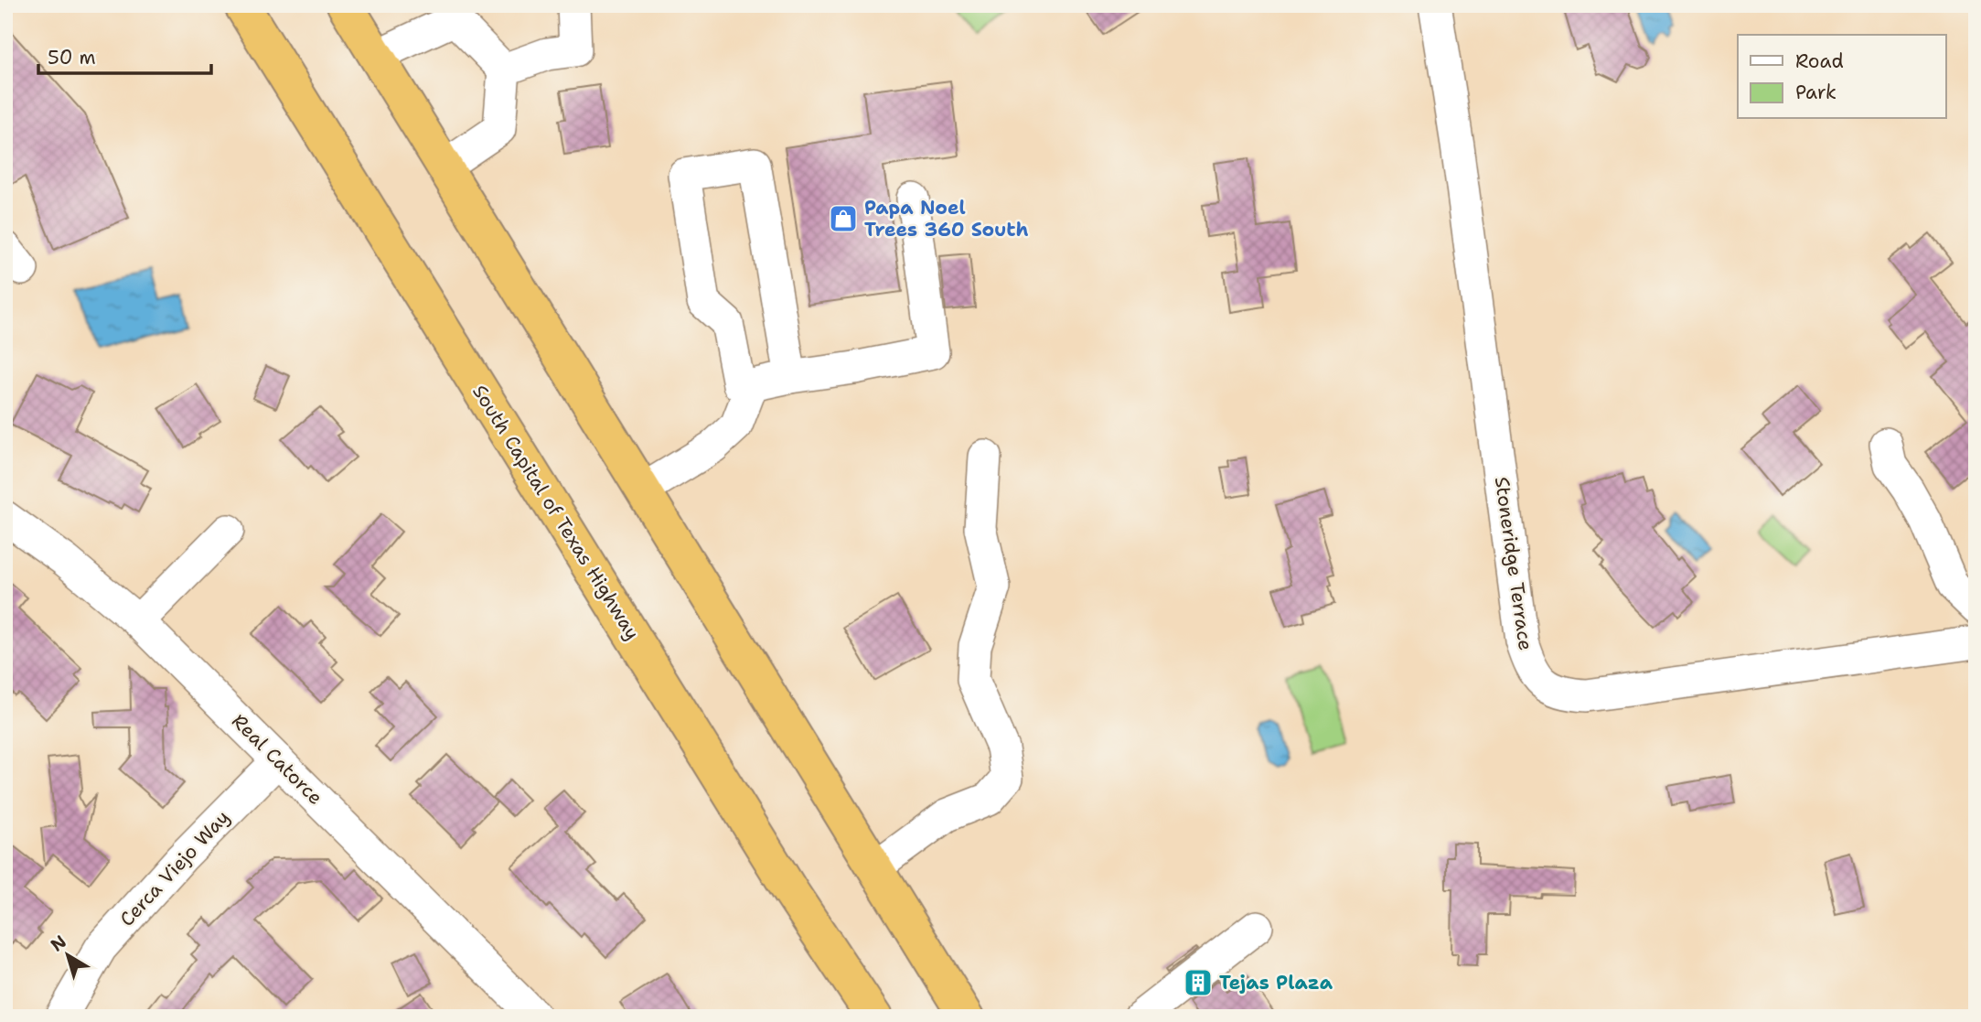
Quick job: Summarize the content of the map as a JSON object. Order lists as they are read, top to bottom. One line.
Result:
{"streets":{"highway":["South Capital of Texas Highway"],"street":["Stoneridge Terrace","Real Catorce","Cerca Viejo Way"]},"crossings":[["Real Catorce","Cerca Viejo Way"]],"places":{"shop":["Papa Noel Trees 360 South"],"building":["Tejas Plaza"]},"legend":["Road","Park"],"scale_bar":"50 m","north":"top left"}
